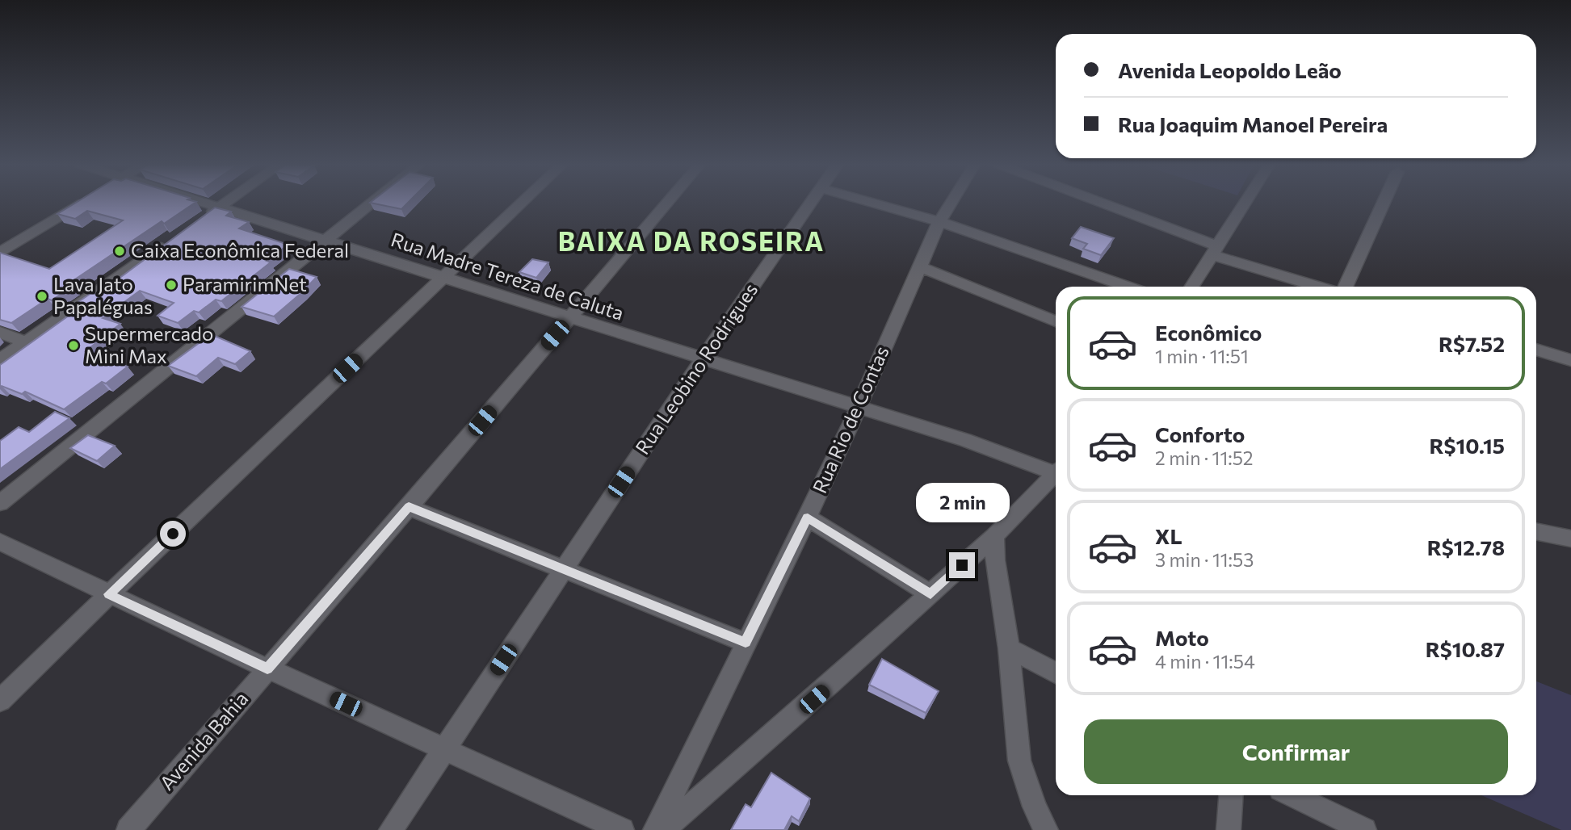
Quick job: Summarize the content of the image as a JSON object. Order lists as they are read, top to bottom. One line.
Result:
{"streets":{"street":["Rua Madre Tereza de Caluta","Rua Leobino Rodrigues","Rua Rio de Contas","Avenida Bahia"]},"crossings":[["Rua Madre Tereza de Caluta","Rua Leobino Rodrigues"],["Rua Madre Tereza de Caluta","Rua Rio de Contas"],["Rua Madre Tereza de Caluta","Avenida Bahia"]],"districts":["BAIXA DA ROSEIRA"],"places":["Caixa Econômica Federal","ParamirimNet","Lava Jato Papaléguas","Supermercado Mini Max"],"page":{"banner":["Avenida Leopoldo Leão","Rua Joaquim Manoel Pereira"],"list":[{"name":"Econômico","note":"1 min · 11:51","value":"R$7.52"},{"name":"Conforto","note":"2 min · 11:52","value":"R$10.15"},{"name":"XL","note":"3 min · 11:53","value":"R$12.78"},{"name":"Moto","note":"4 min · 11:54","value":"R$10.87"}],"bubble":"2 min","buttons":"Confirmar"}}
